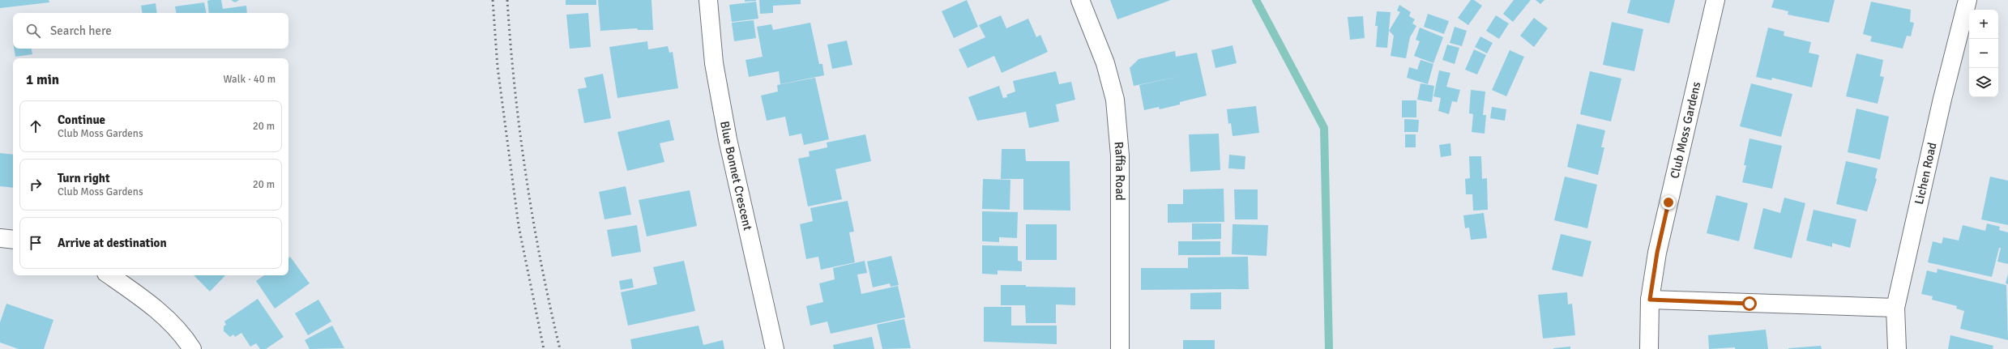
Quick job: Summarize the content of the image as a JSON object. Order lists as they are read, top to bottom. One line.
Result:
{"streets":{"street":["Club Moss Gardens","Raffia Road","Lichen Road","Blue Bonnet Crescent"]},"page":{"map_buttons":["+","−"],"search":"Search here","heading":["1 min","Walk · 40 m"],"list":[["Continue","Club Moss Gardens","20 m"],["Turn right","Club Moss Gardens","20 m"],"Arrive at destination"]}}
